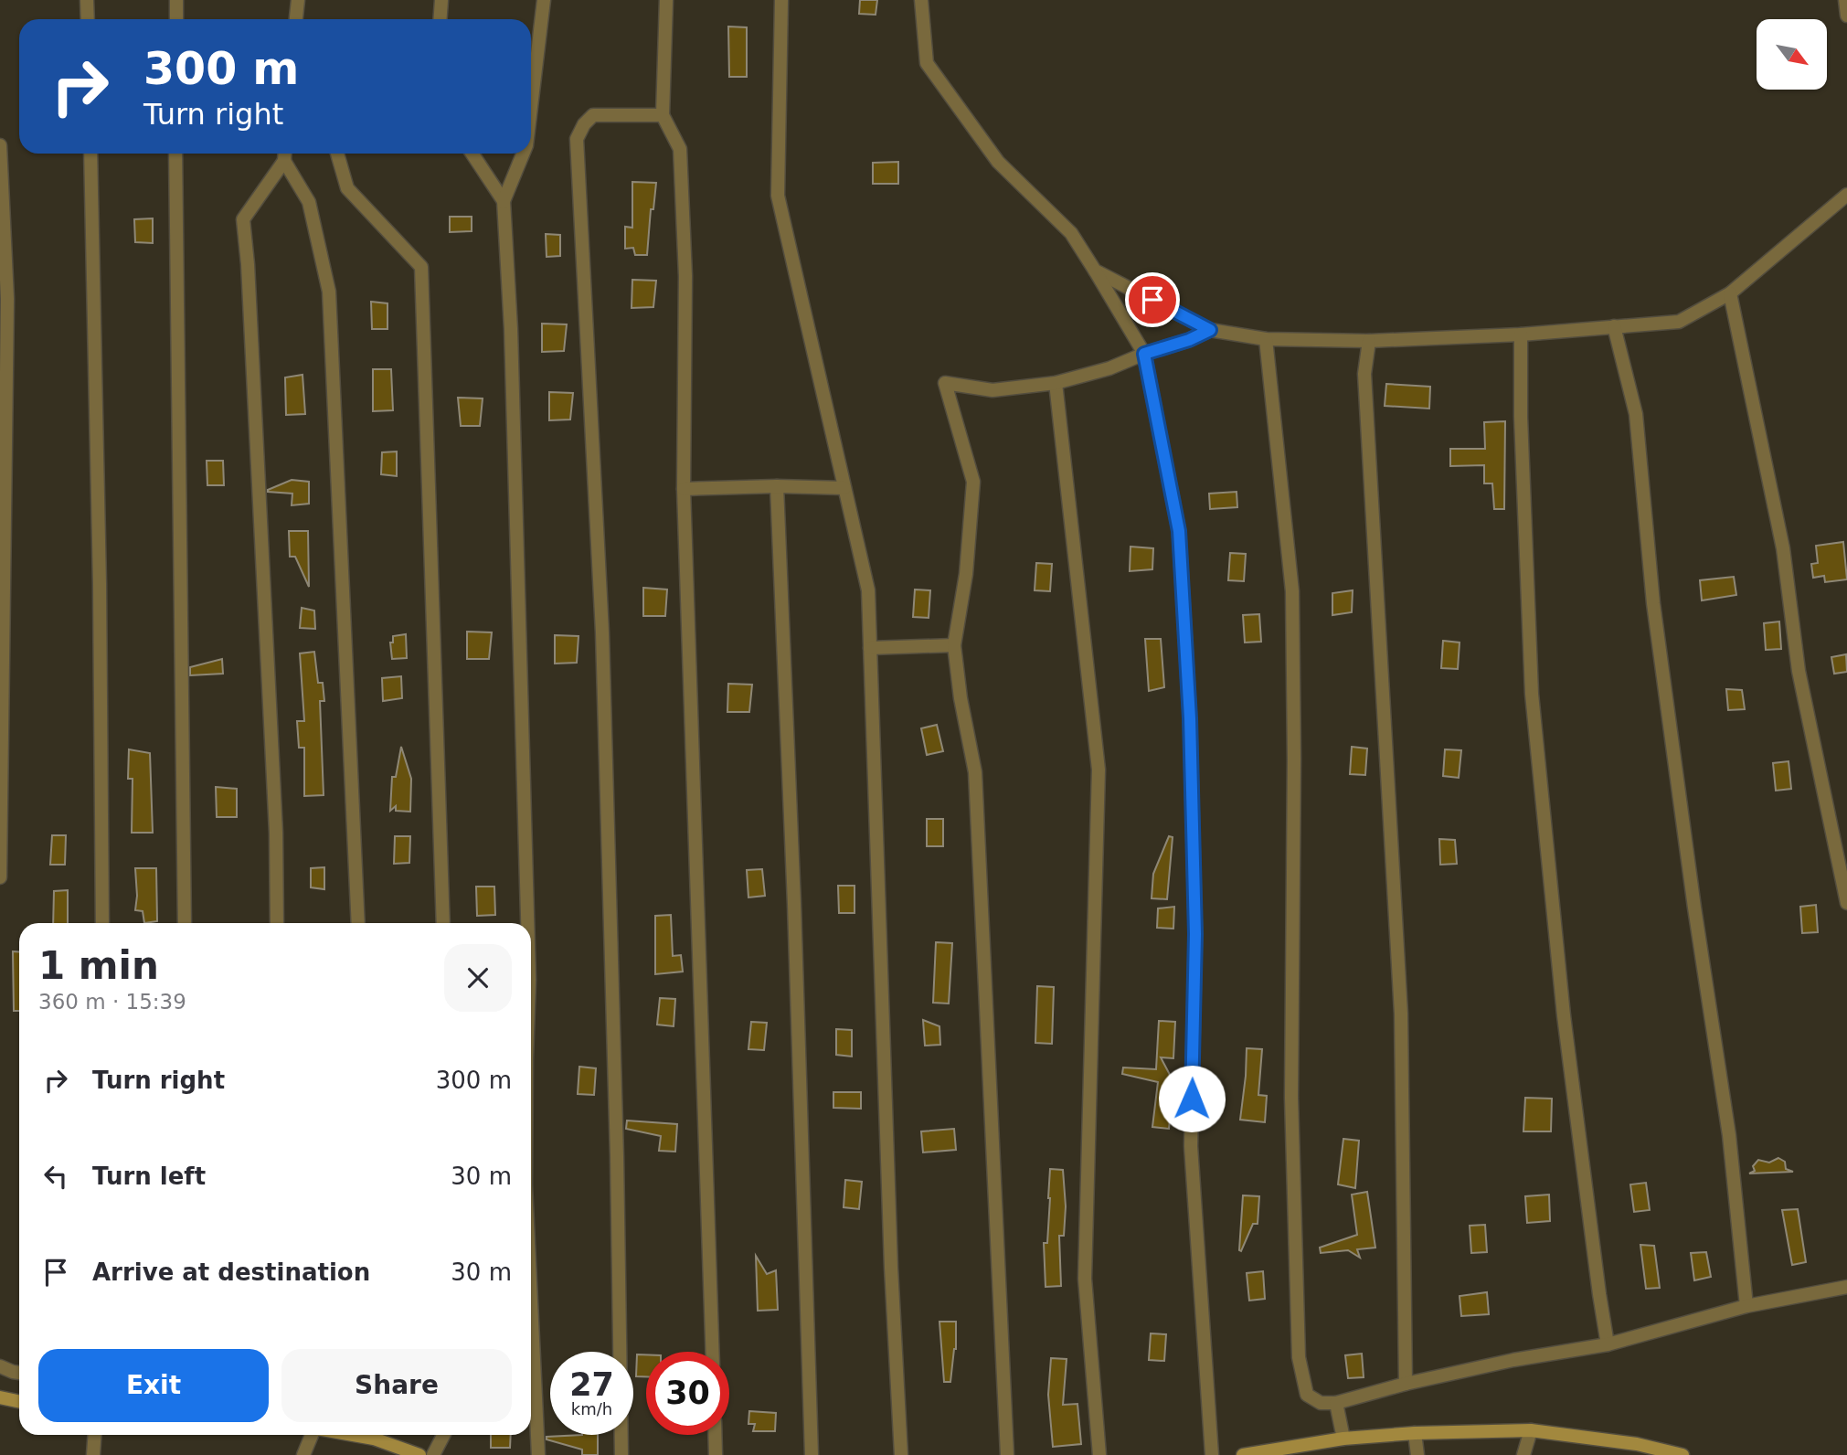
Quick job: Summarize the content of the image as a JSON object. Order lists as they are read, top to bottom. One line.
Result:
{"north":"bottom right","page":{"turn":["300 m","Turn right"],"heading":["1 min","360 m · 15:39"],"list":[{"name":"Turn right","value":"300 m"},{"name":"Turn left","value":"30 m"},{"name":"Arrive at destination","value":"30 m"}],"buttons":["Exit","Share"],"speed":"27 km/h","limit":"30"}}
